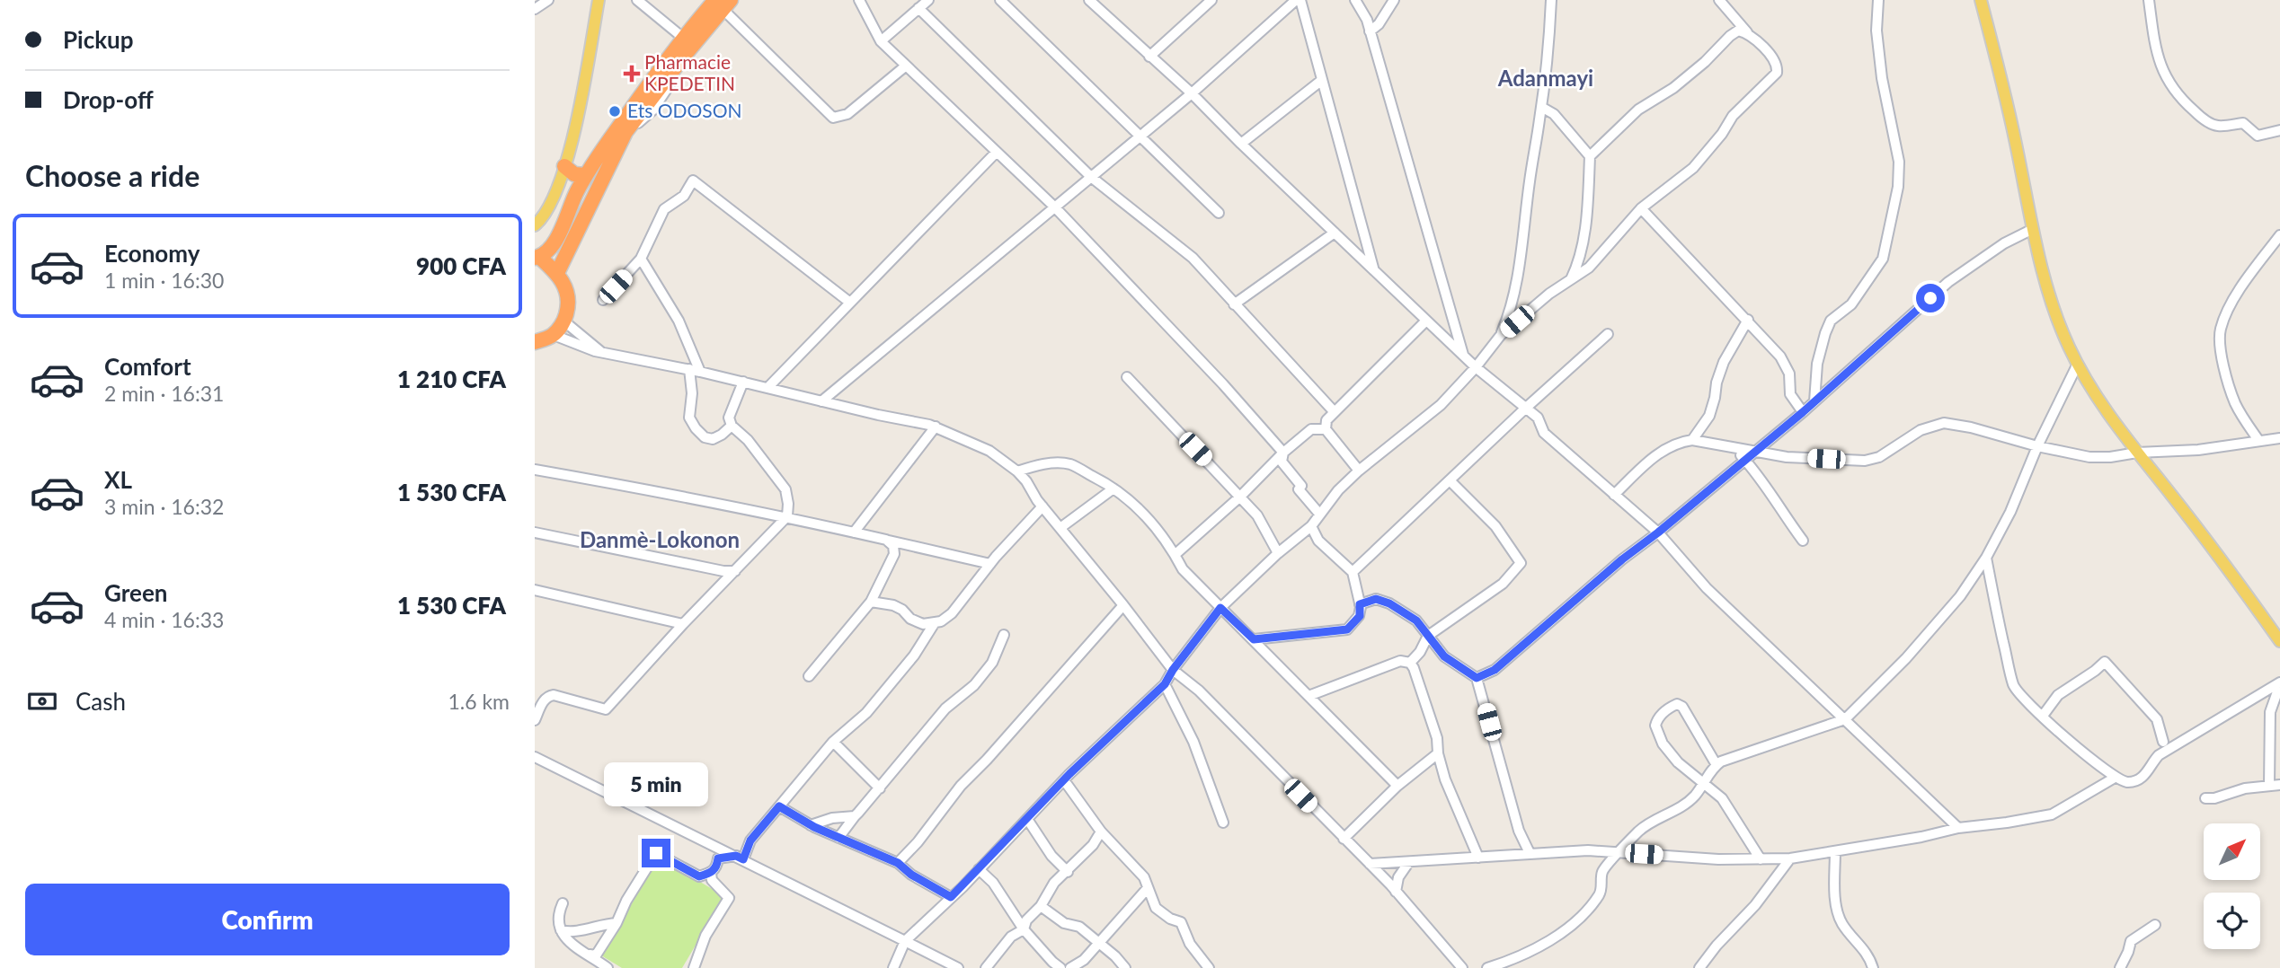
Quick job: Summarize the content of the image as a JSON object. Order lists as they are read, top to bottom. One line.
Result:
{"districts":["Adanmayi","Danmè-Lokonon"],"places":{"health":["Pharmacie KPEDETIN"],"other":["Ets ODOSON"]},"north":"top right","page":{"banner":["Pickup","Drop-off"],"heading":"Choose a ride","list":[{"name":"Economy","note":"1 min · 16:30","value":"900 CFA"},{"name":"Comfort","note":"2 min · 16:31","value":"1 210 CFA"},{"name":"XL","note":"3 min · 16:32","value":"1 530 CFA"},{"name":"Green","note":"4 min · 16:33","value":"1 530 CFA"}],"pay":["Cash","1.6 km"],"bubble":"5 min","buttons":"Confirm"}}
